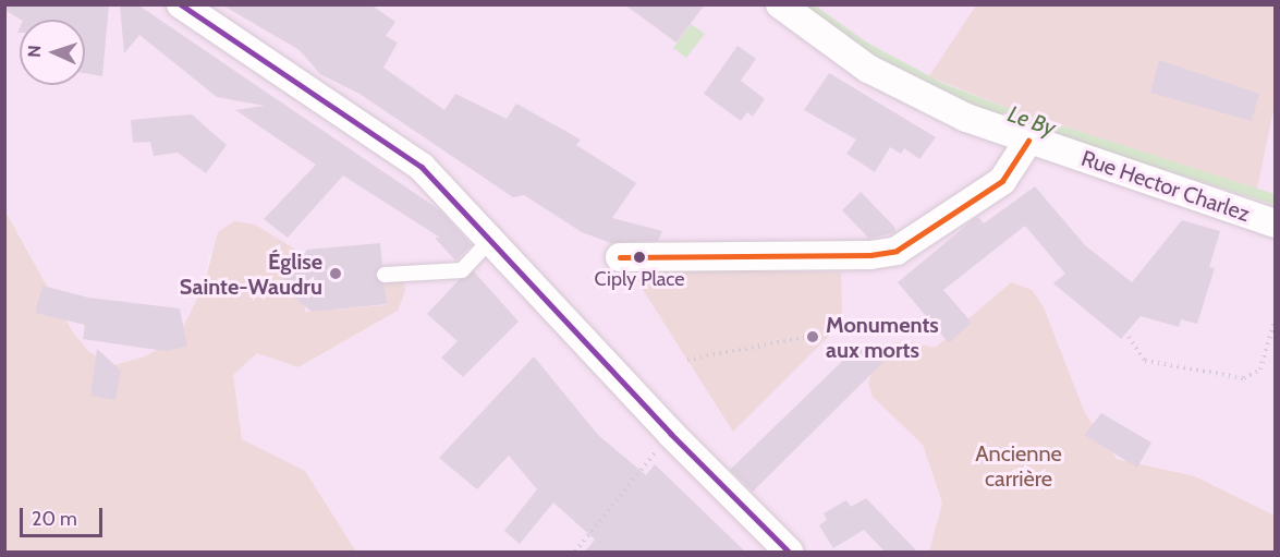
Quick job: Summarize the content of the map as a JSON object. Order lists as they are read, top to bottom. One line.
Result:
{"streets":{"street":["Rue Hector Charlez"]},"water":["Le By"],"parks":["Ancienne carrière"],"places":["Ciply Place","Église Sainte-Waudru","Monuments aux morts"],"scale_bar":"20 m","north":"left"}
